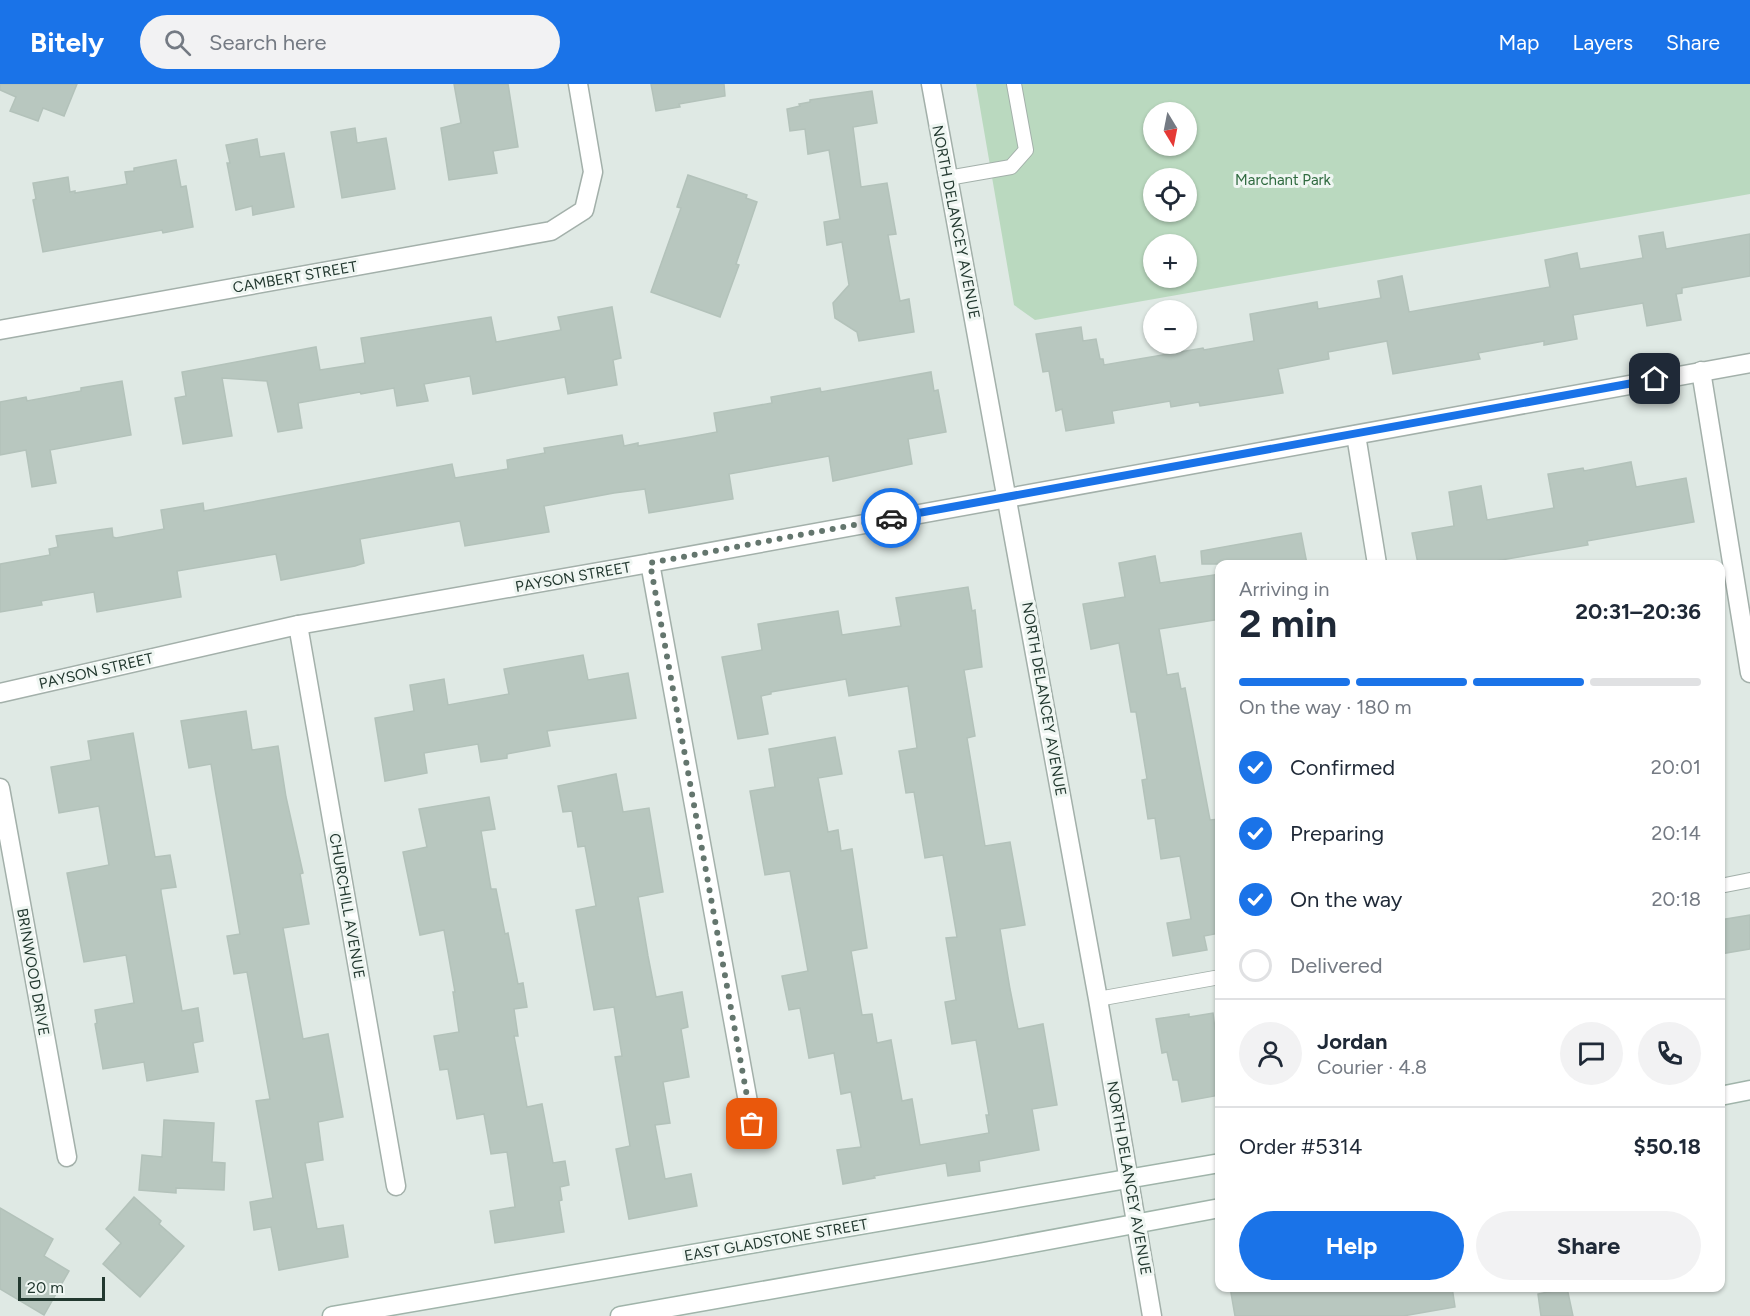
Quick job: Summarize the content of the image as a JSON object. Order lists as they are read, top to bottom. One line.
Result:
{"streets":{"street":["NORTH DELANCEY AVENUE","CAMBERT STREET","PAYSON STREET","CHURCHILL AVENUE","BRINWOOD DRIVE","EAST GLADSTONE STREET"]},"crossings":[["NORTH DELANCEY AVENUE","PAYSON STREET"],["NORTH DELANCEY AVENUE","EAST GLADSTONE STREET"],["PAYSON STREET","CHURCHILL AVENUE"]],"parks":["Marchant Park"],"scale_bar":"20 m","north":"bottom","page":{"header":"Bitely","search":"Search here","nav":["Map","Layers","Share"],"map_buttons":["+","−"],"heading":["2 min","Arriving in","20:31–20:36"],"panel":["Jordan","Courier · 4.8","Order #5314","$50.18"],"bar":"On the way · 180 m","list":[["Confirmed","20:01"],["Preparing","20:14"],["On the way","20:18"],"Delivered"],"buttons":["Help","Share"],"scale":"20 m"}}
